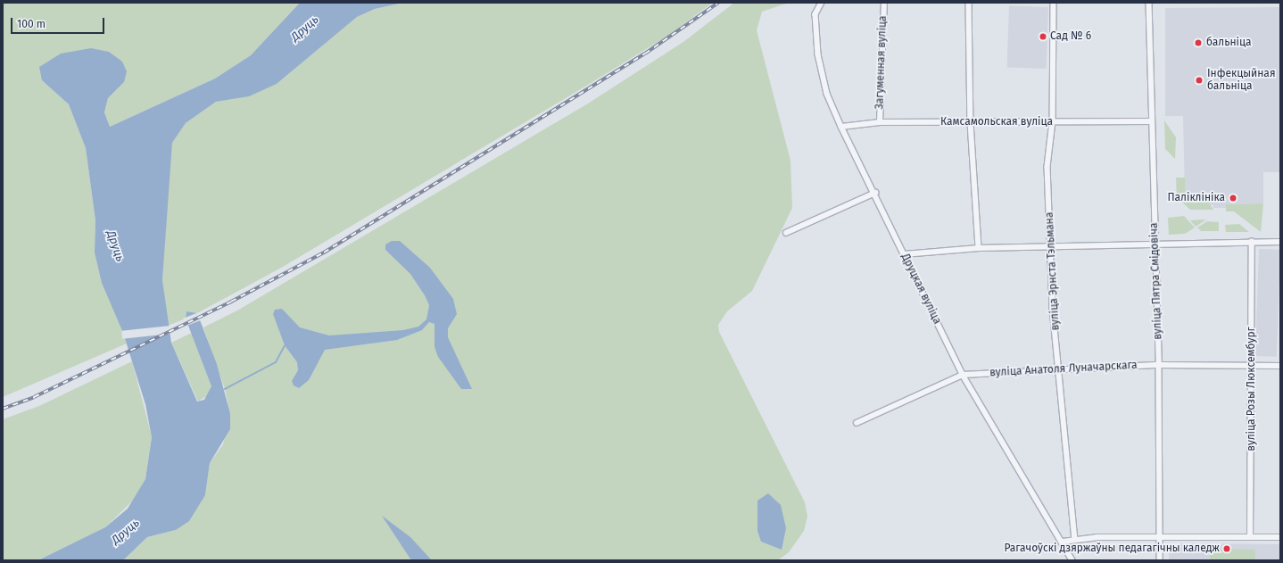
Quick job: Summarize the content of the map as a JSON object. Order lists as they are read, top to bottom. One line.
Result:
{"streets":{"street":["Загуменная вуліца","Камсамольская вуліца","вуліца Эрнста Тэльмана","вуліца Пятра Смідовіча","Друцкая вуліца","вуліца Анатоля Луначарскага","вуліца Розы Люксембург"]},"crossings":[["Загуменная вуліца","Камсамольская вуліца"],["Камсамольская вуліца","вуліца Эрнста Тэльмана"],["Камсамольская вуліца","вуліца Пятра Смідовіча"],["Камсамольская вуліца","Друцкая вуліца"],["вуліца Эрнста Тэльмана","вуліца Анатоля Луначарскага"],["вуліца Пятра Смідовіча","вуліца Анатоля Луначарскага"],["Друцкая вуліца","вуліца Анатоля Луначарскага"],["вуліца Анатоля Луначарскага","вуліца Розы Люксембург"]],"water":["Друць"],"places":["Сад № 6","бальніца","Інфекцыйная бальніца","Паліклініка","Рагачоўскі дзяржаўны педагагічны каледж"],"scale_bar":"100 m"}
